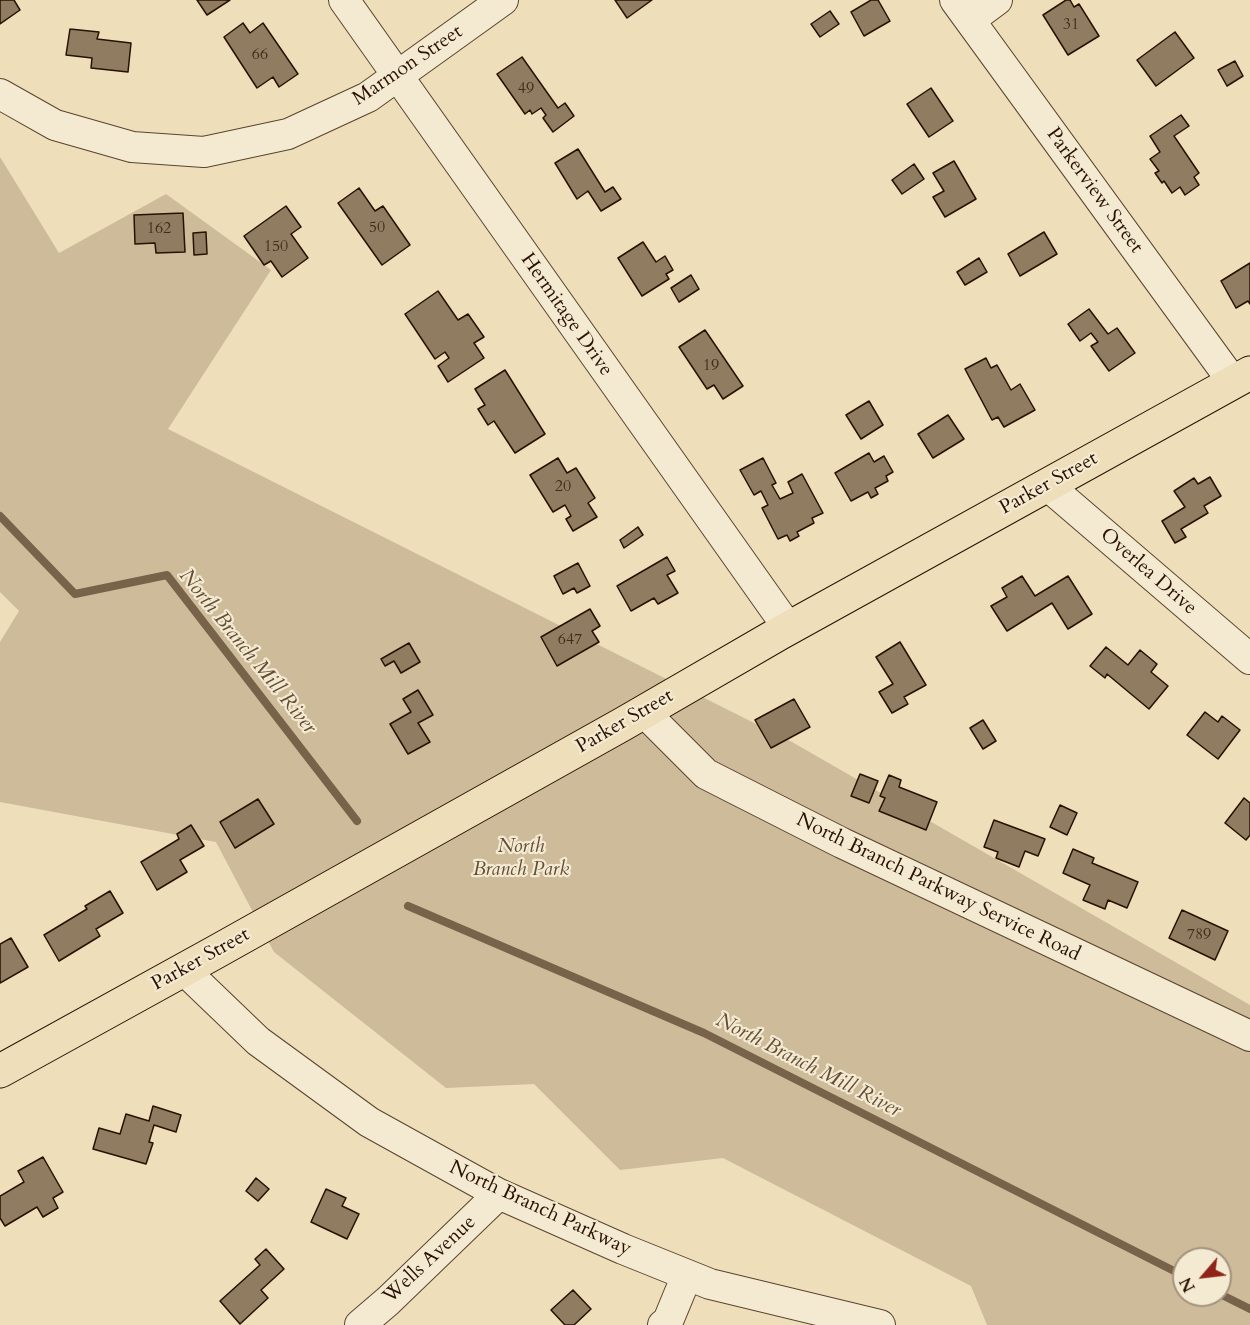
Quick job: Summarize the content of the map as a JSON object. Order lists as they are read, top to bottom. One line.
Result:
{"streets":{"main road":["Parker Street"],"street":["Marmon Street","Parkerview Street","Hermitage Drive","Overlea Drive","North Branch Parkway Service Road","North Branch Parkway","Wells Avenue"]},"crossings":[["Marmon Street","Hermitage Drive"],["Parkerview Street","Parker Street"],["Hermitage Drive","Parker Street"],["Parker Street","Overlea Drive"],["Parker Street","North Branch Parkway Service Road"],["Parker Street","North Branch Parkway"],["North Branch Parkway","Wells Avenue"]],"water":["North Branch Mill River"],"parks":["North Branch Park"],"house_numbers":["31","66","49","50","162","150","19","20","647","789"],"north":"bottom left"}
